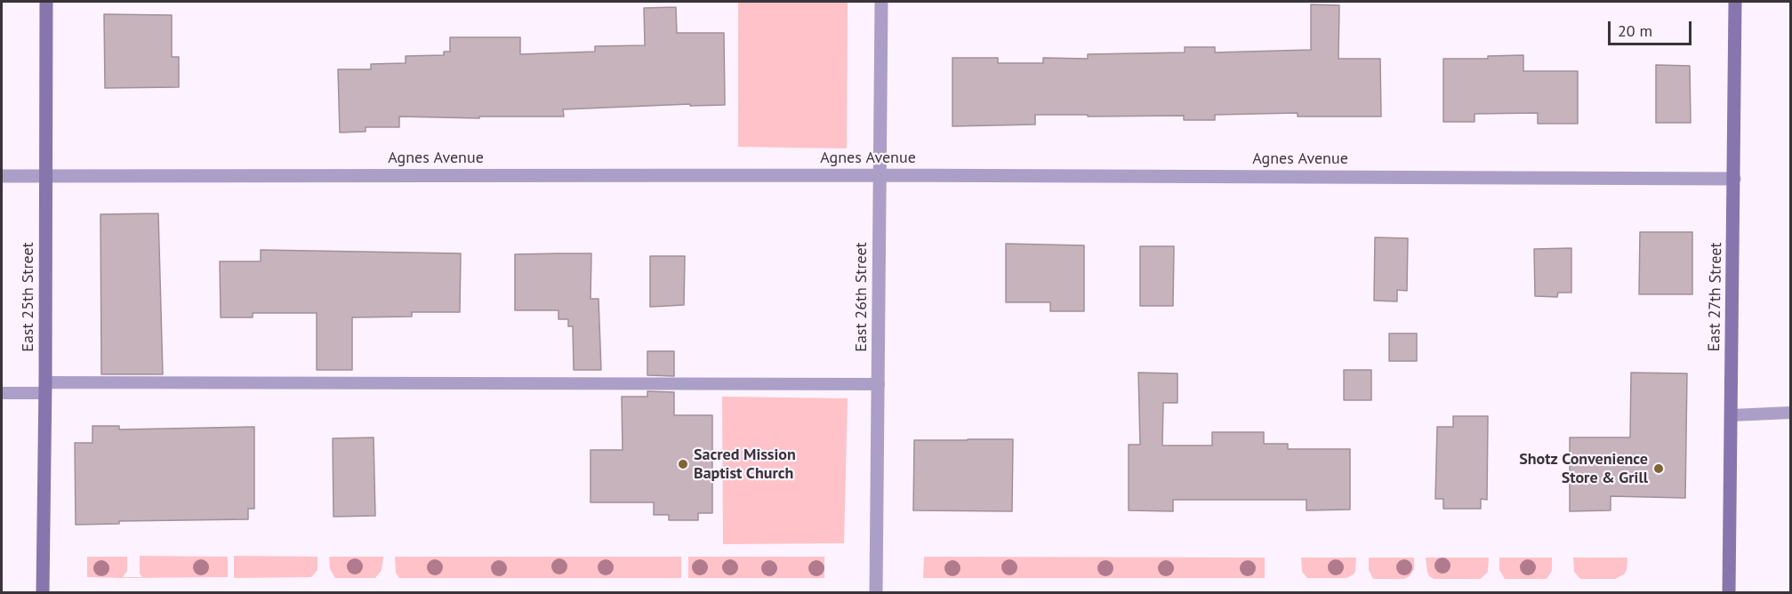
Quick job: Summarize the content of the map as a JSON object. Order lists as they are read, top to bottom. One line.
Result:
{"streets":{"main road":["East 25th Street","East 27th Street"],"street":["Agnes Avenue","East 26th Street"]},"crossings":[["Agnes Avenue","East 25th Street"],["Agnes Avenue","East 26th Street"],["Agnes Avenue","East 27th Street"]],"places":["Sacred Mission Baptist Church","Shotz Convenience Store & Grill"],"scale_bar":"20 m"}
